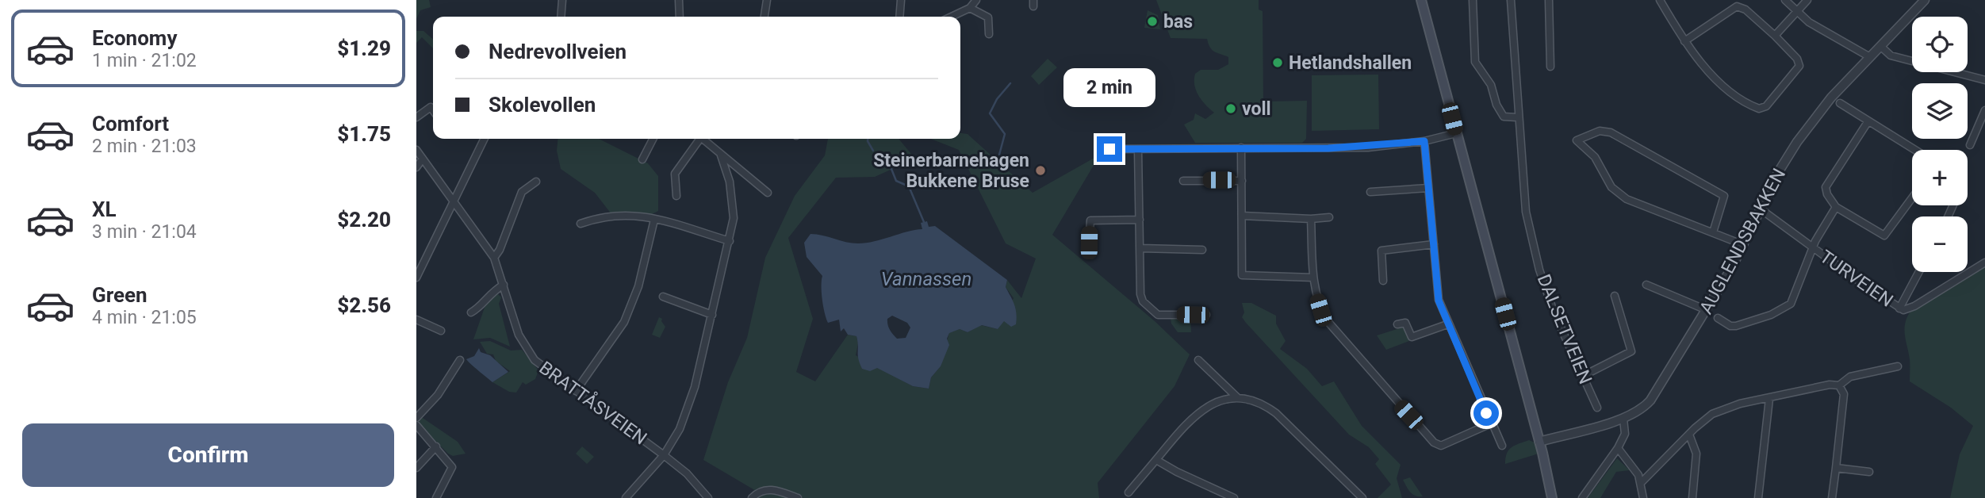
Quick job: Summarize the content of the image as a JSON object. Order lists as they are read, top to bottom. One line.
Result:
{"streets":{"street":["AUGLENDSBAKKEN","TURVEIEN","DALSETVEIEN","BRATTÅSVEIEN"]},"crossings":[["AUGLENDSBAKKEN","TURVEIEN"]],"water":["Vannassen"],"places":["bas","Hetlandshallen","voll","Steinerbarnehagen Bukkene Bruse"],"page":{"list":[{"name":"Economy","note":"1 min · 21:02","value":"$1.29"},{"name":"Comfort","note":"2 min · 21:03","value":"$1.75"},{"name":"XL","note":"3 min · 21:04","value":"$2.20"},{"name":"Green","note":"4 min · 21:05","value":"$2.56"}],"map_buttons":["+","−"],"banner":["Nedrevollveien","Skolevollen"],"bubble":"2 min","buttons":"Confirm"}}
